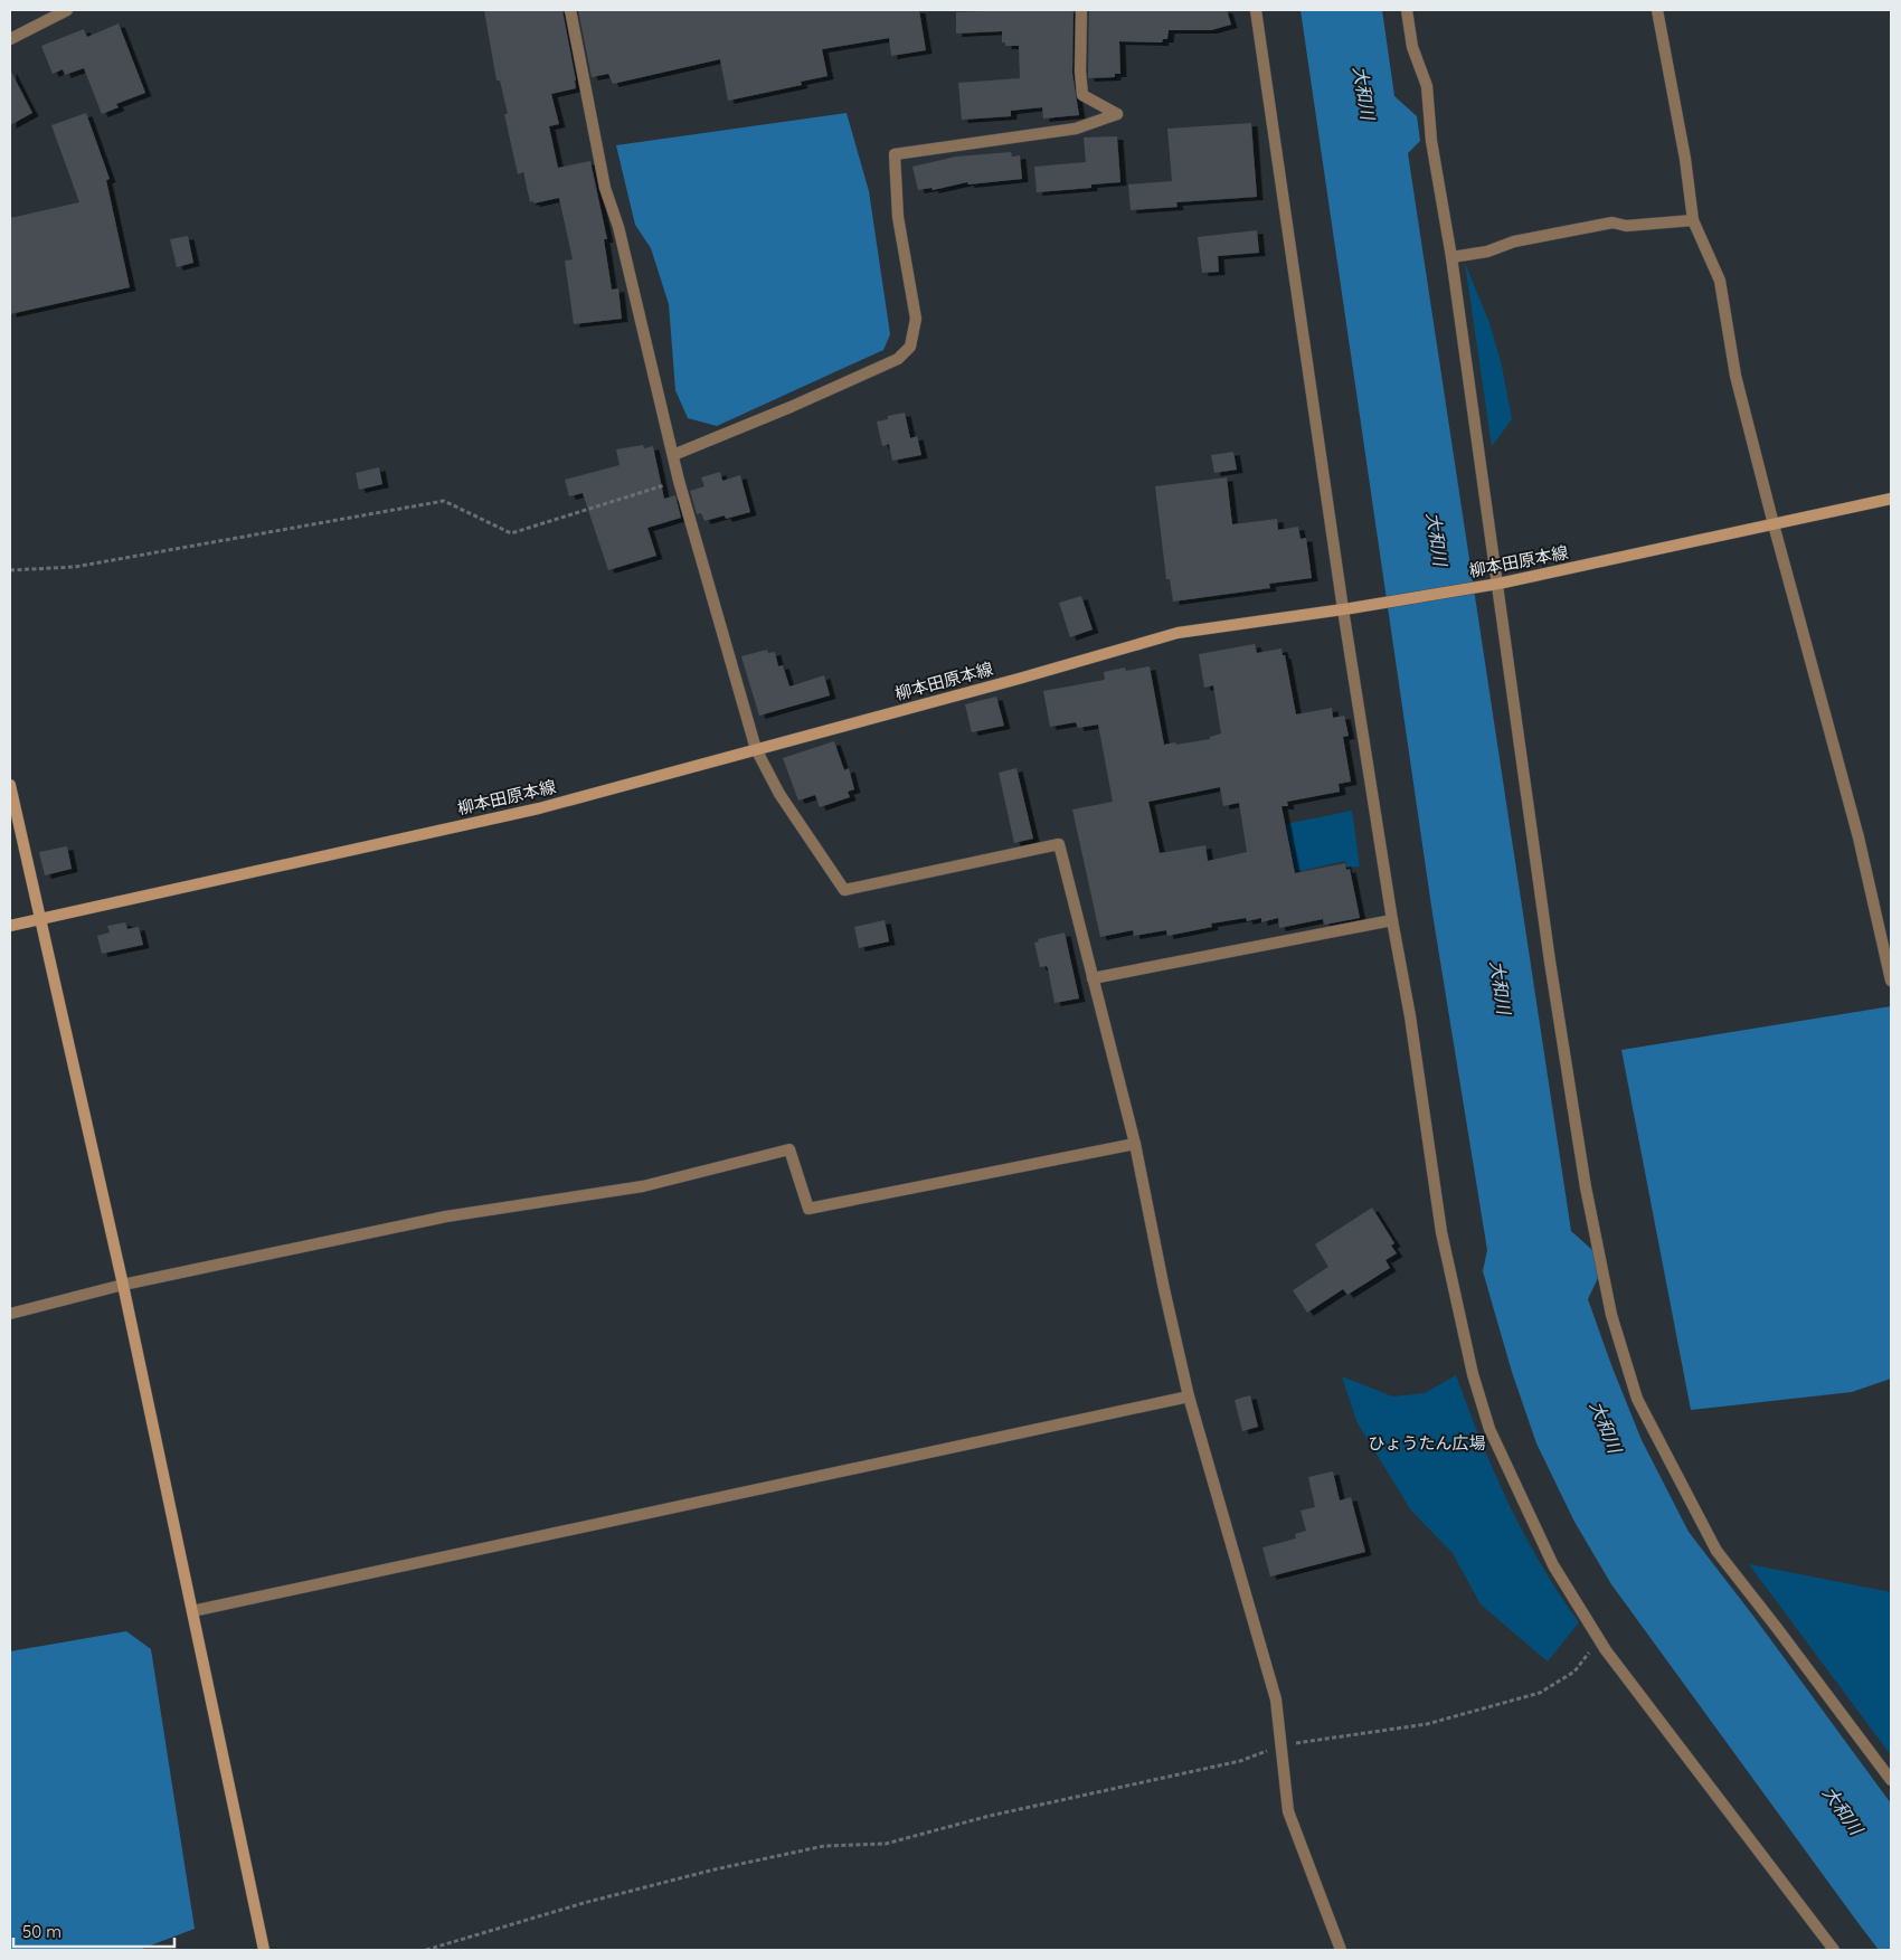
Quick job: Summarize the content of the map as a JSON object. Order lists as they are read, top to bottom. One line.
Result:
{"streets":{"main road":["柳本田原本線"]},"water":["大和川"],"parks":["ひょうたん広場"],"scale_bar":"50 m"}
